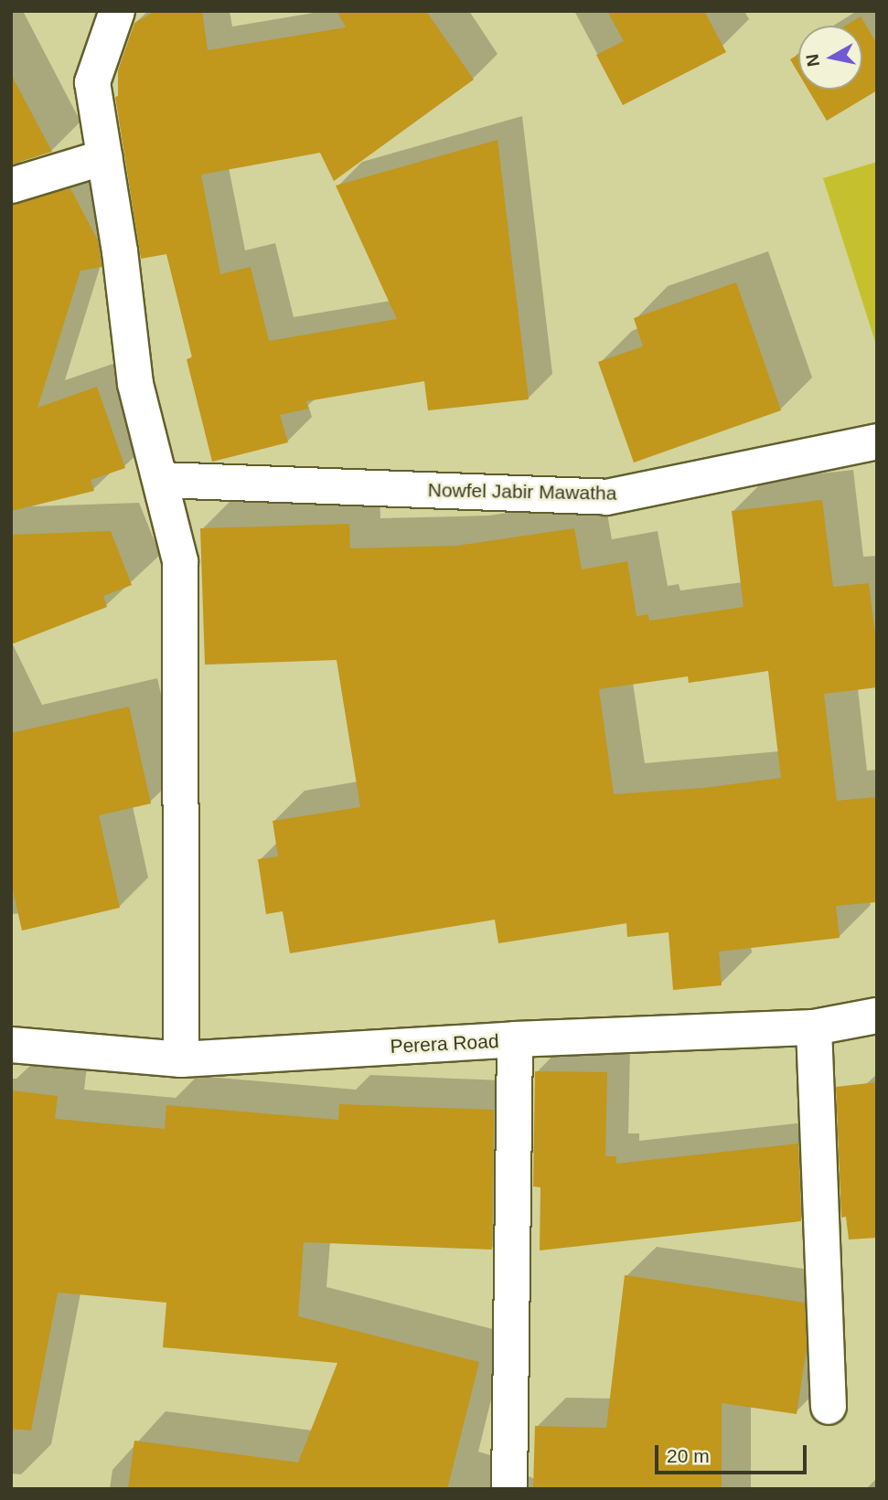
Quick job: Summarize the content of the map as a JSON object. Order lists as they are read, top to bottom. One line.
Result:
{"streets":{"street":["Nowfel Jabir Mawatha","Perera Road"]},"scale_bar":"20 m","north":"left"}
